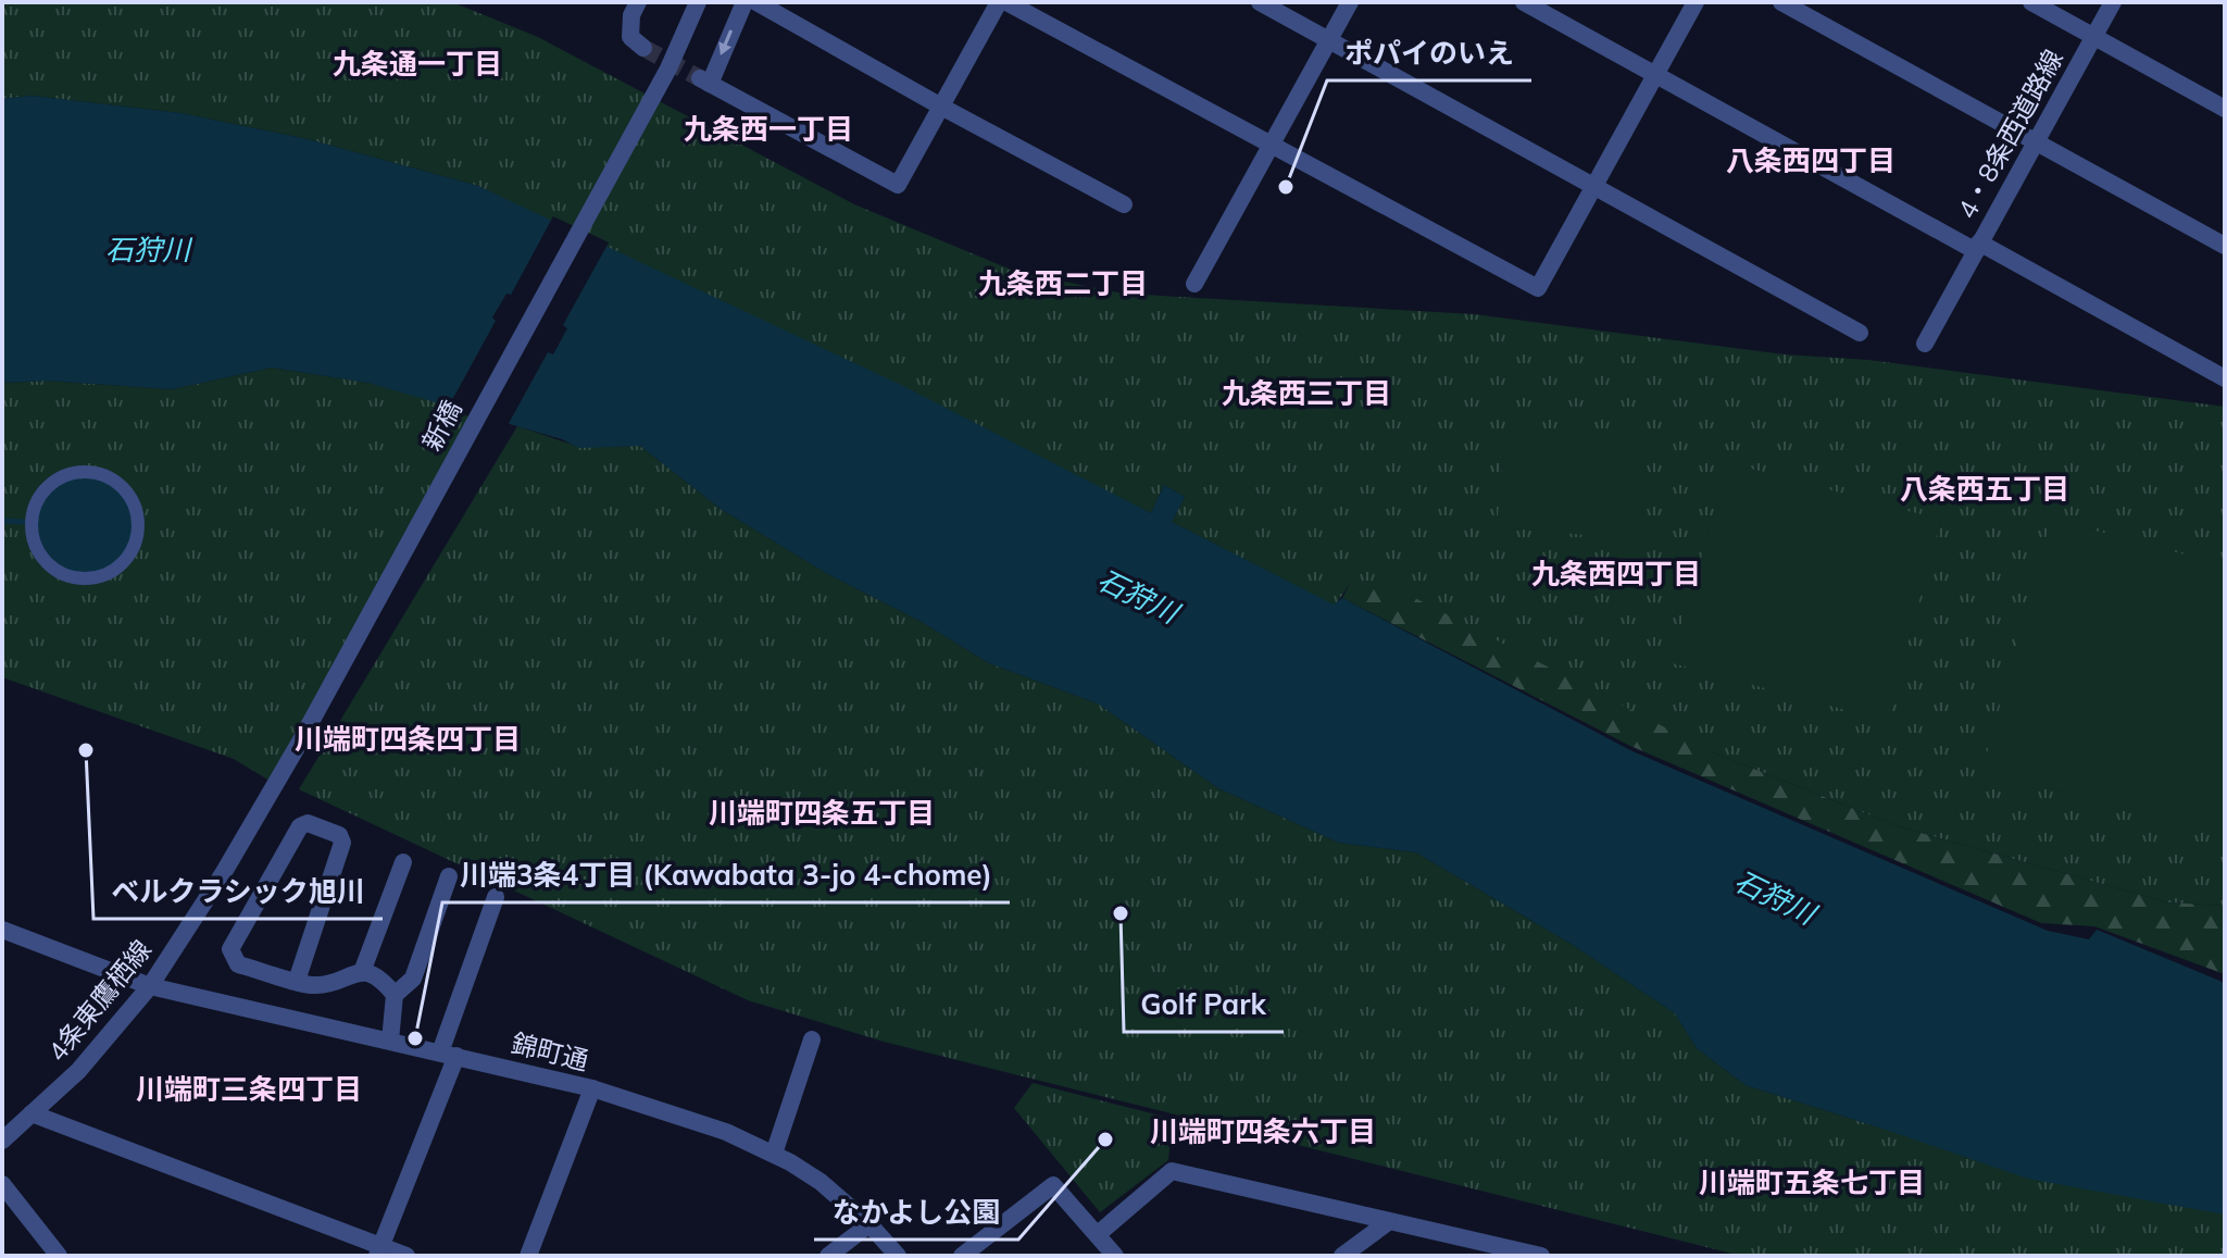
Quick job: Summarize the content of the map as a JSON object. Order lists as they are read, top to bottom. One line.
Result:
{"streets":{"street":["4・8条西道路線","新橋","4条東鷹栖線","錦町通"]},"crossings":[["新橋","4条東鷹栖線"],["4条東鷹栖線","錦町通"]],"districts":["九条通一丁目","九条西一丁目","八条西四丁目","九条西二丁目","九条西三丁目","八条西五丁目","九条西四丁目","川端町四条四丁目","川端町四条五丁目","川端町三条四丁目","川端町四条六丁目","川端町五条七丁目"],"water":["石狩川"],"places":["ポパイのいえ","ベルクラシック旭川","Golf Park","川端3条4丁目 (Kawabata 3-jo 4-chome)","なかよし公園"]}
